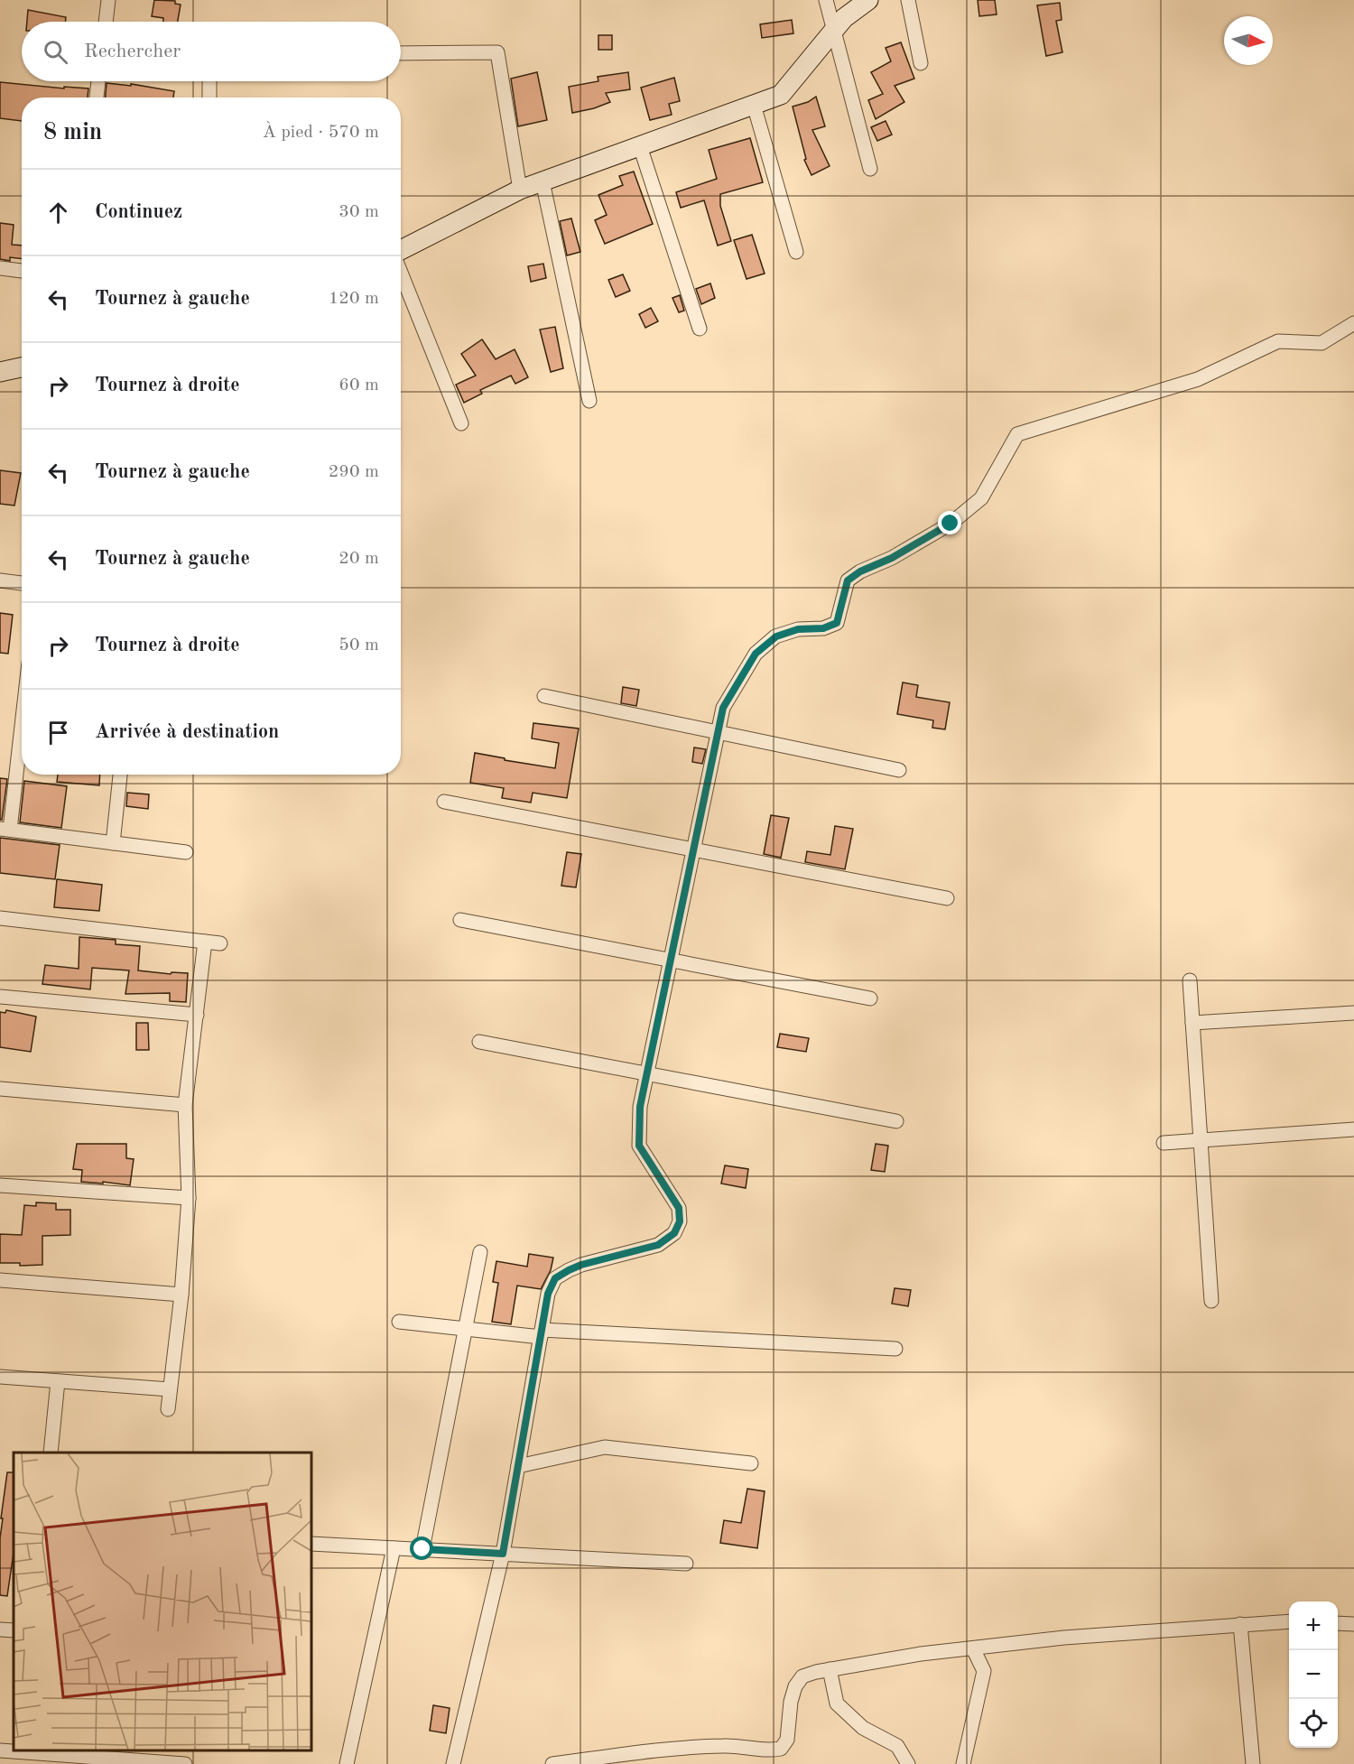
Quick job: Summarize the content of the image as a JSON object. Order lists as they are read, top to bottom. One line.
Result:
{"north":"right","page":{"search":"Rechercher","heading":["8 min","À pied · 570 m"],"list":[["Continuez","30 m"],["Tournez à gauche","120 m"],["Tournez à droite","60 m"],["Tournez à gauche","290 m"],["Tournez à gauche","20 m"],["Tournez à droite","50 m"],"Arrivée à destination"],"map_buttons":["+","−"]}}
